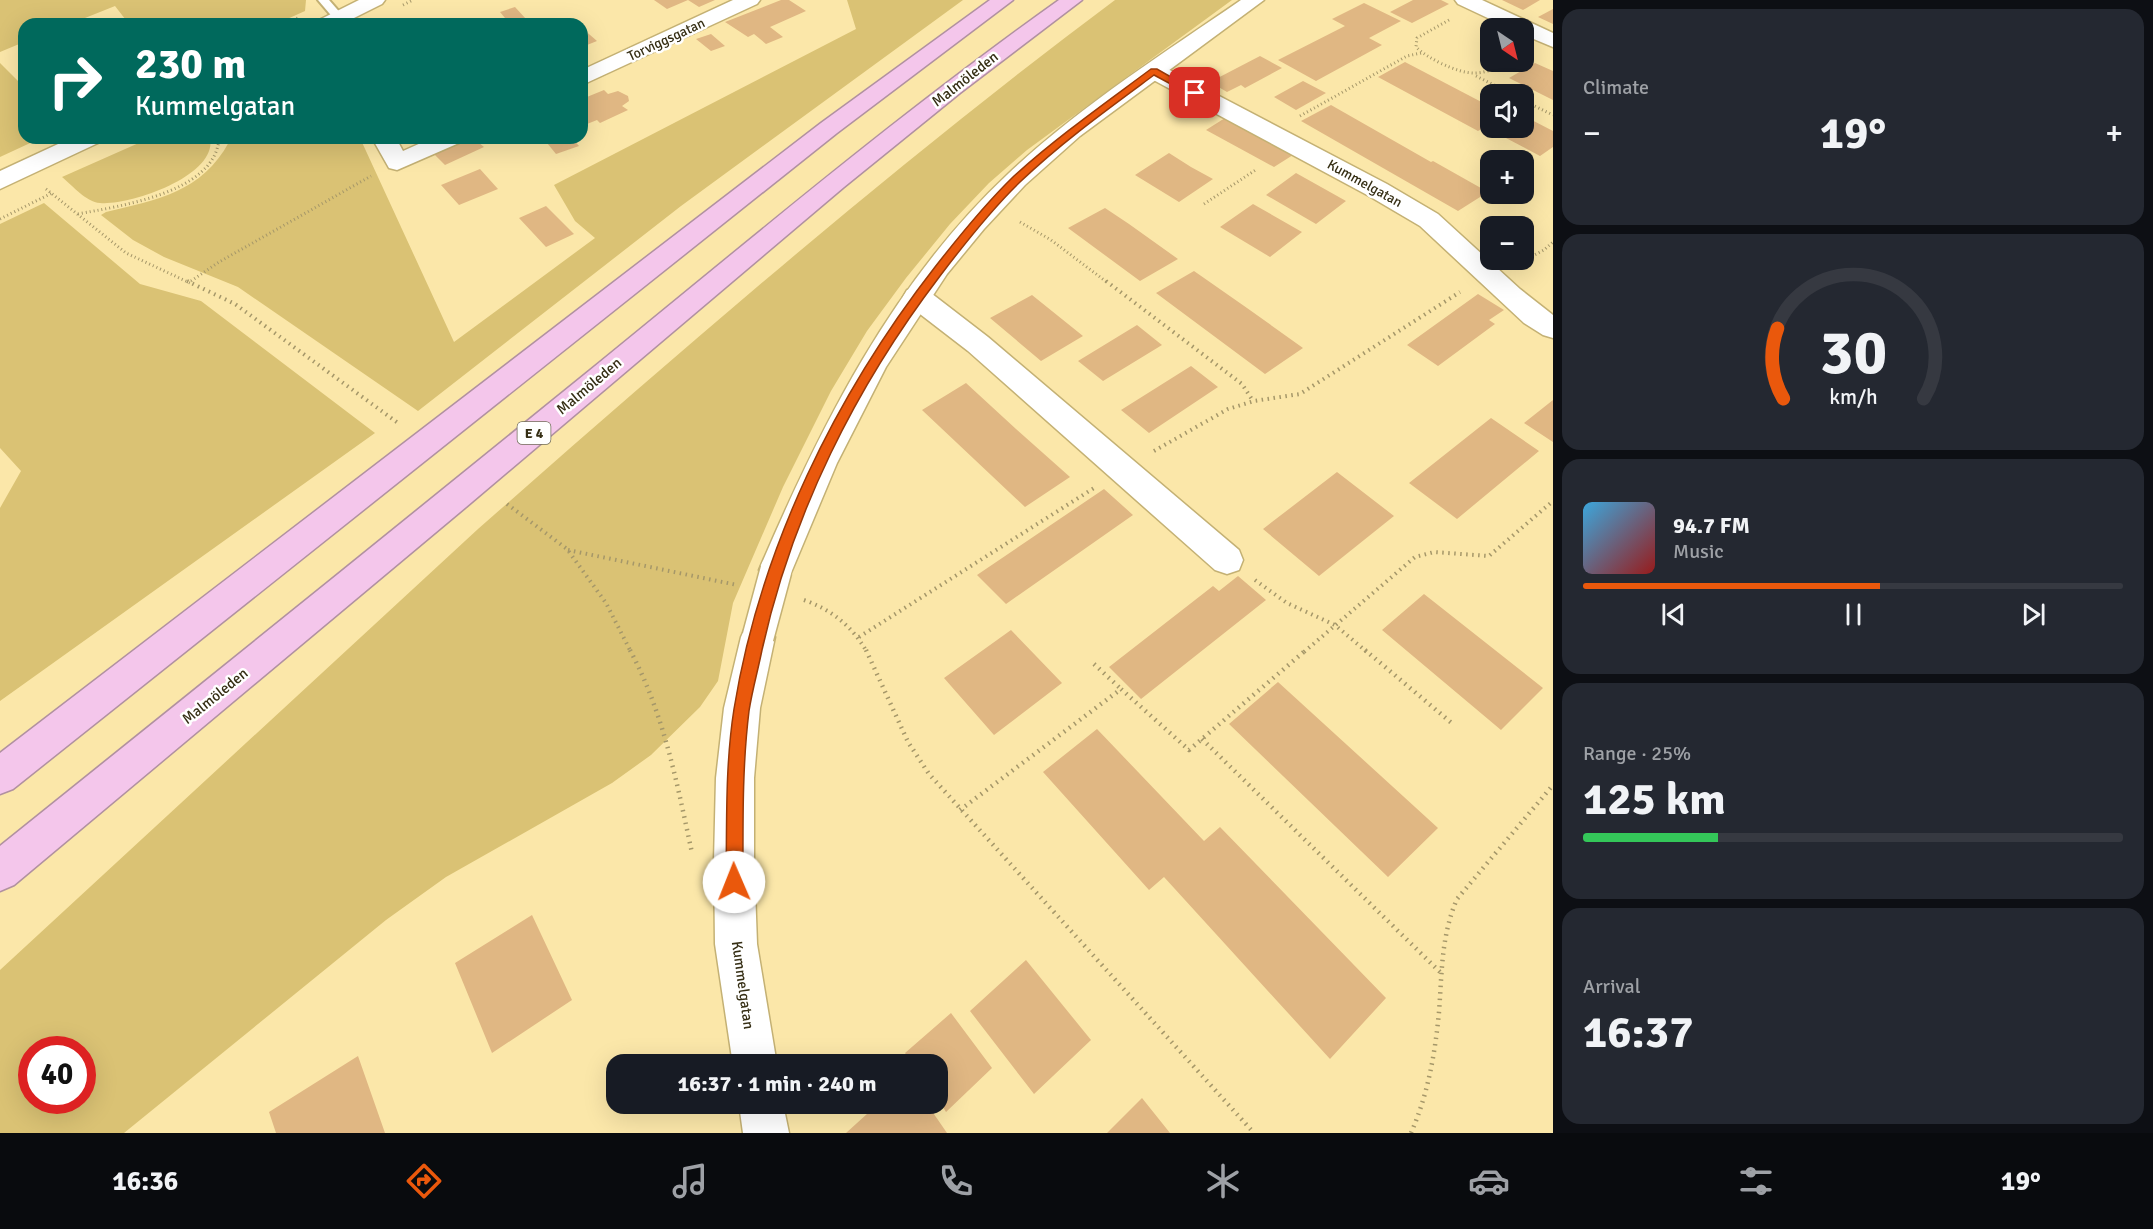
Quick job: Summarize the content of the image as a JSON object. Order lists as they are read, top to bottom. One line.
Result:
{"streets":{"highway":["Malmöleden","E 4"],"street":["Torviggsgatan","Kummelgatan"]},"north":"bottom right","page":{"tile":["Climate",["Range · 25%","125 km"],["Arrival","16:37"]],"map_buttons":["+","−"],"turn":["230 m","Kummelgatan"],"heat":["−","19°","+"],"song":["94.7 FM","Music"],"limit":"40","trip":"16:37 · 1 min · 240 m","tabs":["16:36","19°"],"gauge":["30","km/h"]}}
